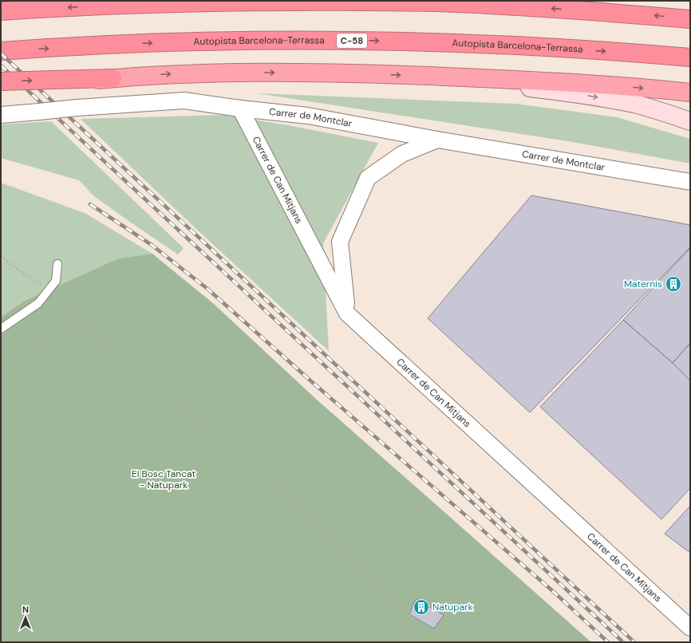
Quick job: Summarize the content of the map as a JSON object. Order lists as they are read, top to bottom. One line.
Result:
{"streets":{"highway":["Autopista Barcelona-Terrassa","C-58"],"street":["Carrer de Montclar","Carrer de Can Mitjans"]},"crossings":[["Carrer de Montclar","Carrer de Can Mitjans"]],"parks":["El Bosc Tancat - Natupark"],"places":{"building":["Maternis","Natupark"]},"north":"top"}
